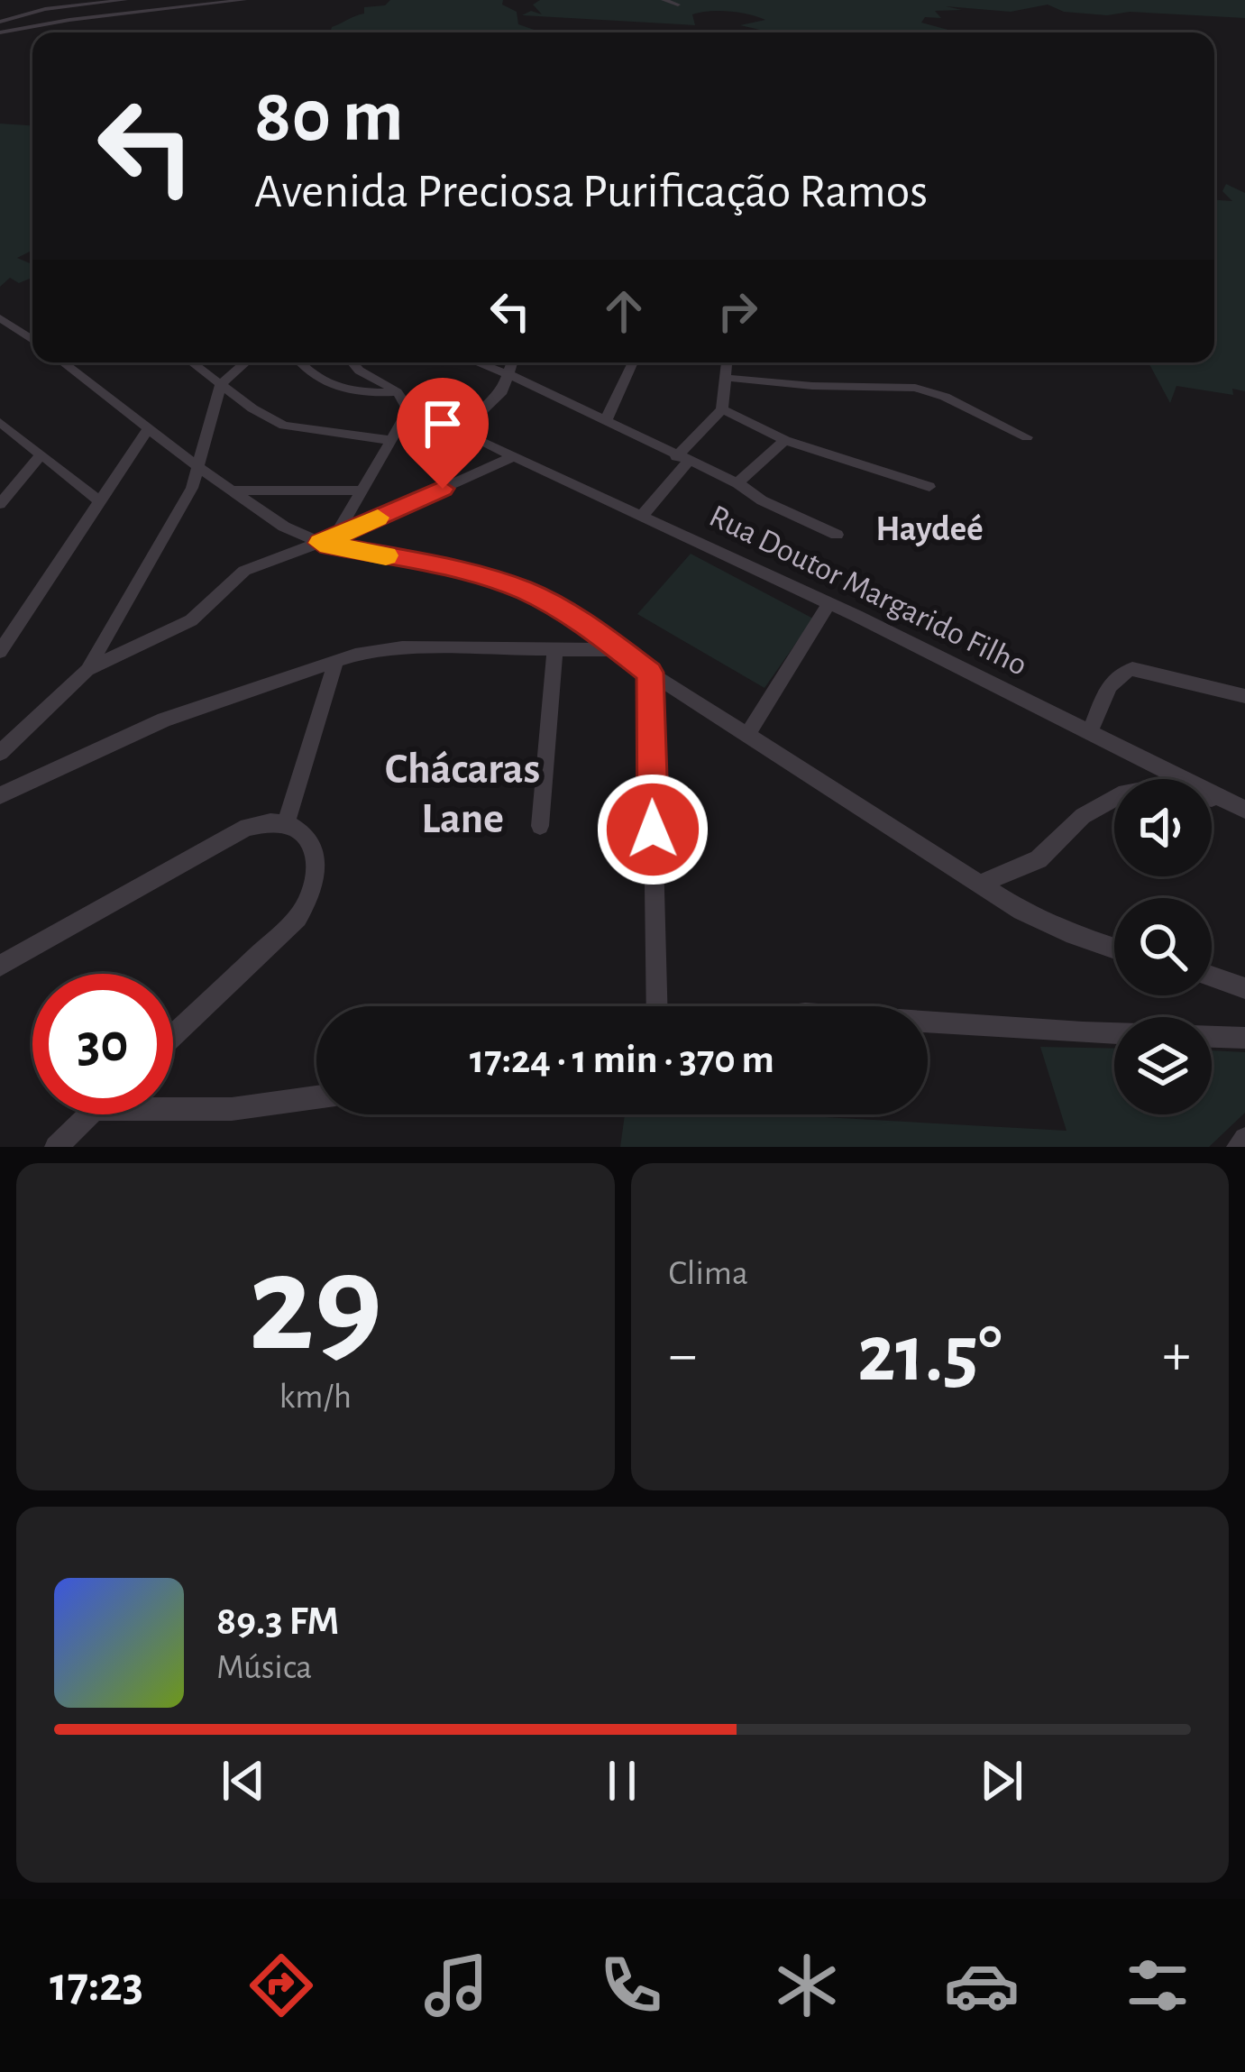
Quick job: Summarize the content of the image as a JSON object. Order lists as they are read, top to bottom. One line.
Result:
{"streets":{"street":["Rua Doutor Margarido Filho"]},"districts":["Haydeé","Chácaras Lane"],"page":{"turn":["80 m","Avenida Preciosa Purificação Ramos"],"limit":"30","trip":"17:24 · 1 min · 370 m","tile":[["29","km/h"],"Clima"],"heat":["−","21.5°","+"],"song":["89.3 FM","Música"],"tabs":"17:23"}}
